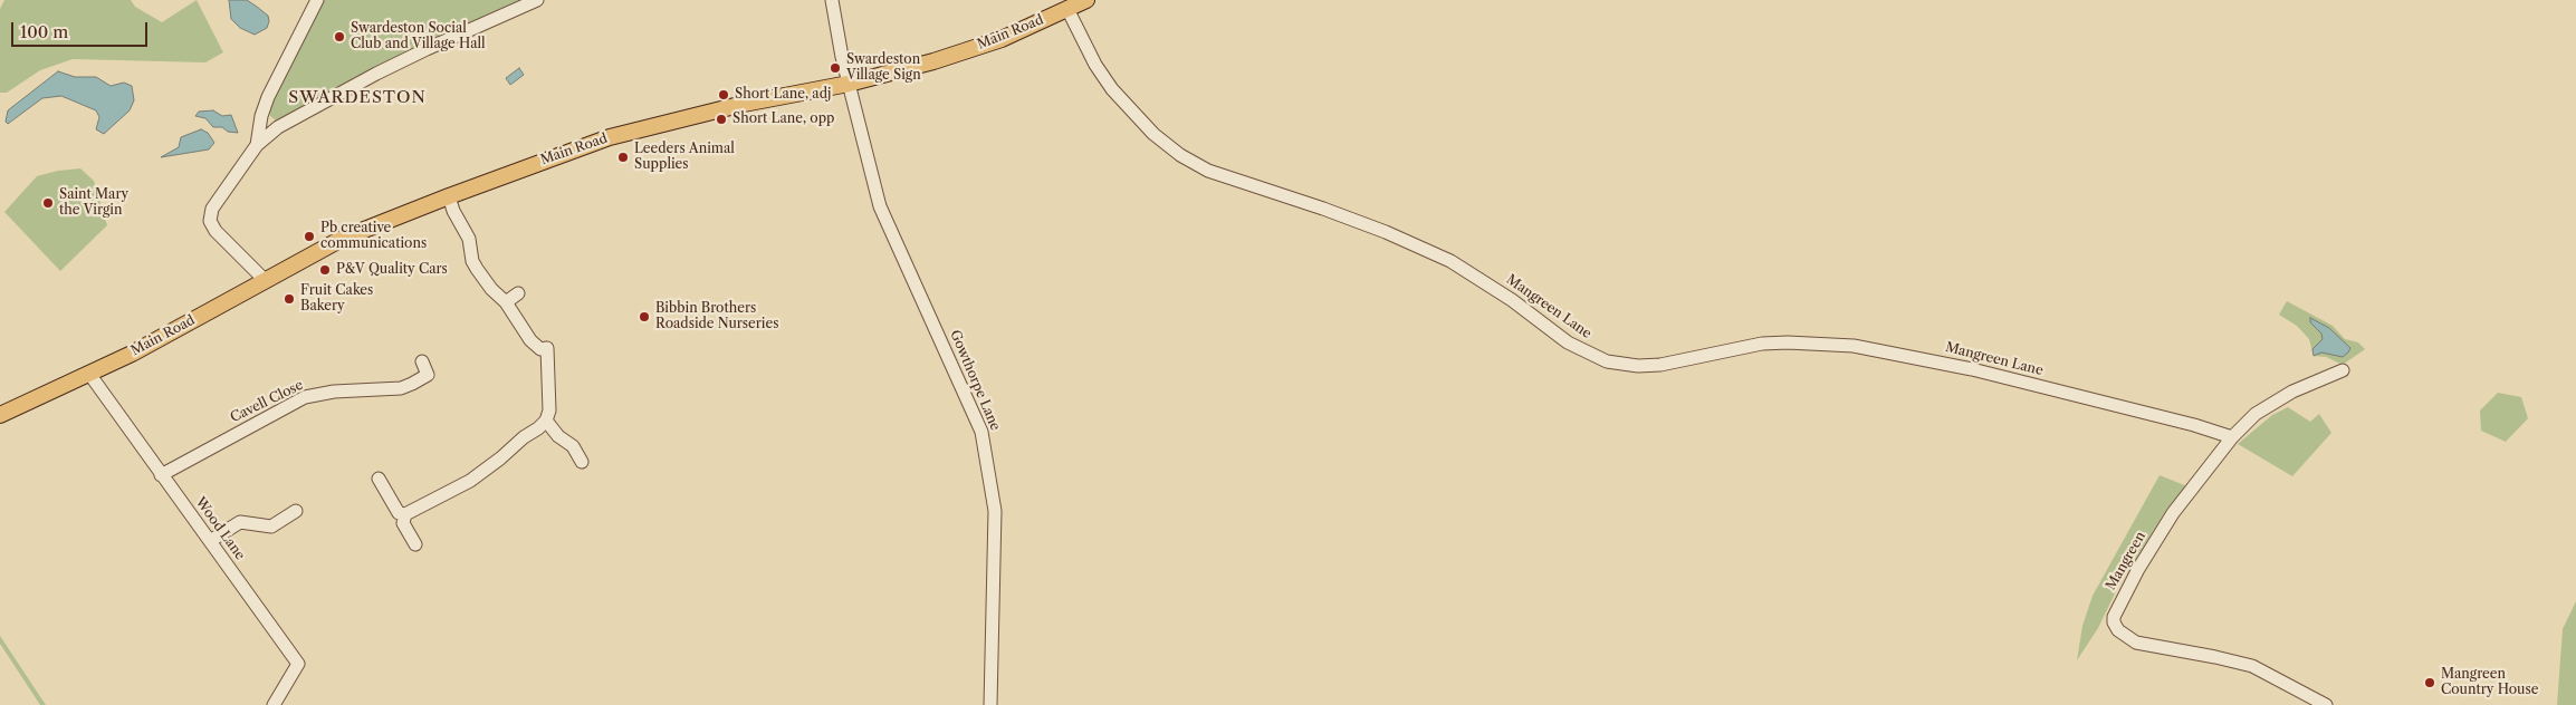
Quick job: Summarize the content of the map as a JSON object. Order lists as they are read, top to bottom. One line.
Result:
{"streets":{"main road":["Main Road"],"street":["Mangreen Lane","Gowthorpe Lane","Cavell Close","Wood Lane","Mangreen"]},"crossings":[["Main Road","Mangreen Lane"],["Main Road","Gowthorpe Lane"],["Main Road","Wood Lane"],["Mangreen Lane","Mangreen"],["Cavell Close","Wood Lane"]],"districts":["SWARDESTON"],"places":["Swardeston Social Club and Village Hall","Swardeston Village Sign","Short Lane, adj","Short Lane, opp","Leeders Animal Supplies","Saint Mary the Virgin","Pb creative communications","P&V Quality Cars","Fruit Cakes Bakery","Bibbin Brothers Roadside Nurseries","Mangreen Country House"],"scale_bar":"100 m"}
